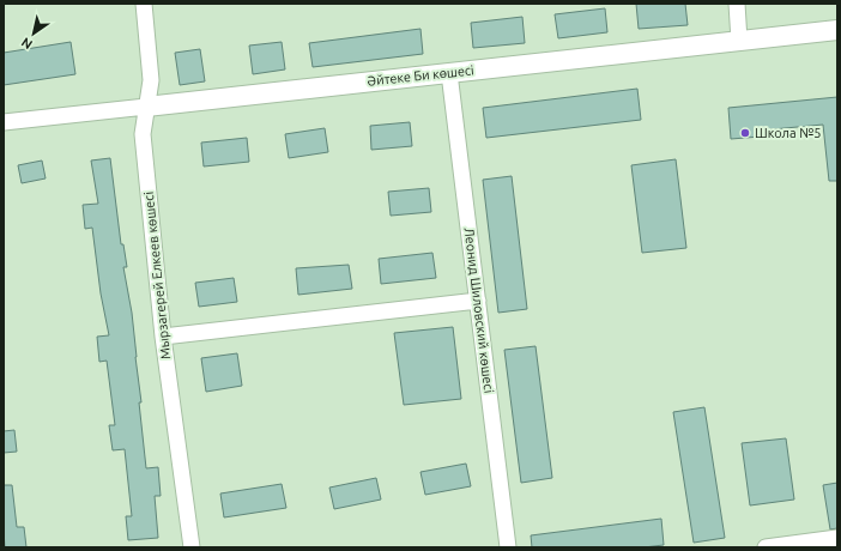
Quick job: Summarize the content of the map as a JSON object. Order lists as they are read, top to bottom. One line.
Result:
{"streets":{"street":["Әйтеке Би көшесі","Мырзагерей Елкеев көшесі","Леонид Шиловский көшесі"]},"crossings":[["Әйтеке Би көшесі","Мырзагерей Елкеев көшесі"],["Әйтеке Би көшесі","Леонид Шиловский көшесі"]],"places":["Школа №5"],"north":"bottom left"}
